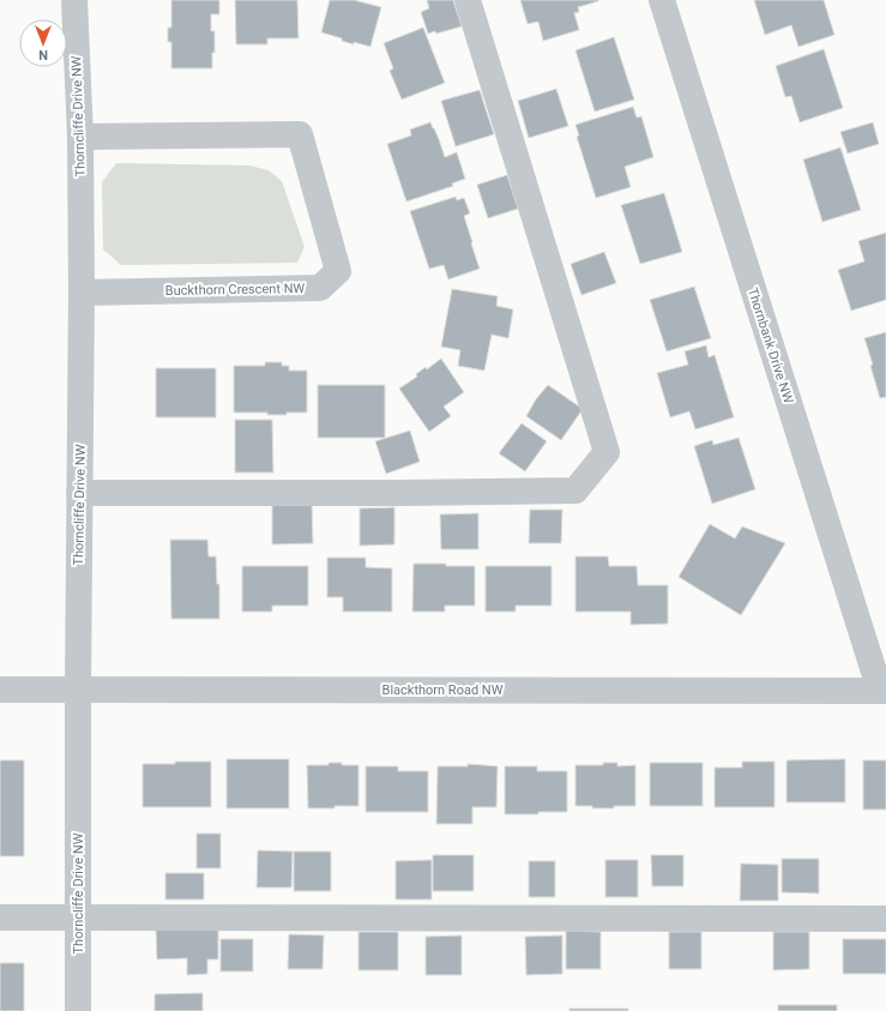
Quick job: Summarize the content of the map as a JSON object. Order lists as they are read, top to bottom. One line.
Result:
{"streets":{"street":["Thorncliffe Drive NW","Buckthorn Crescent NW","Thornbank Drive NW","Blackthorn Road NW"]},"crossings":[["Thorncliffe Drive NW","Buckthorn Crescent NW"],["Thorncliffe Drive NW","Blackthorn Road NW"],["Thornbank Drive NW","Blackthorn Road NW"]],"north":"bottom"}
